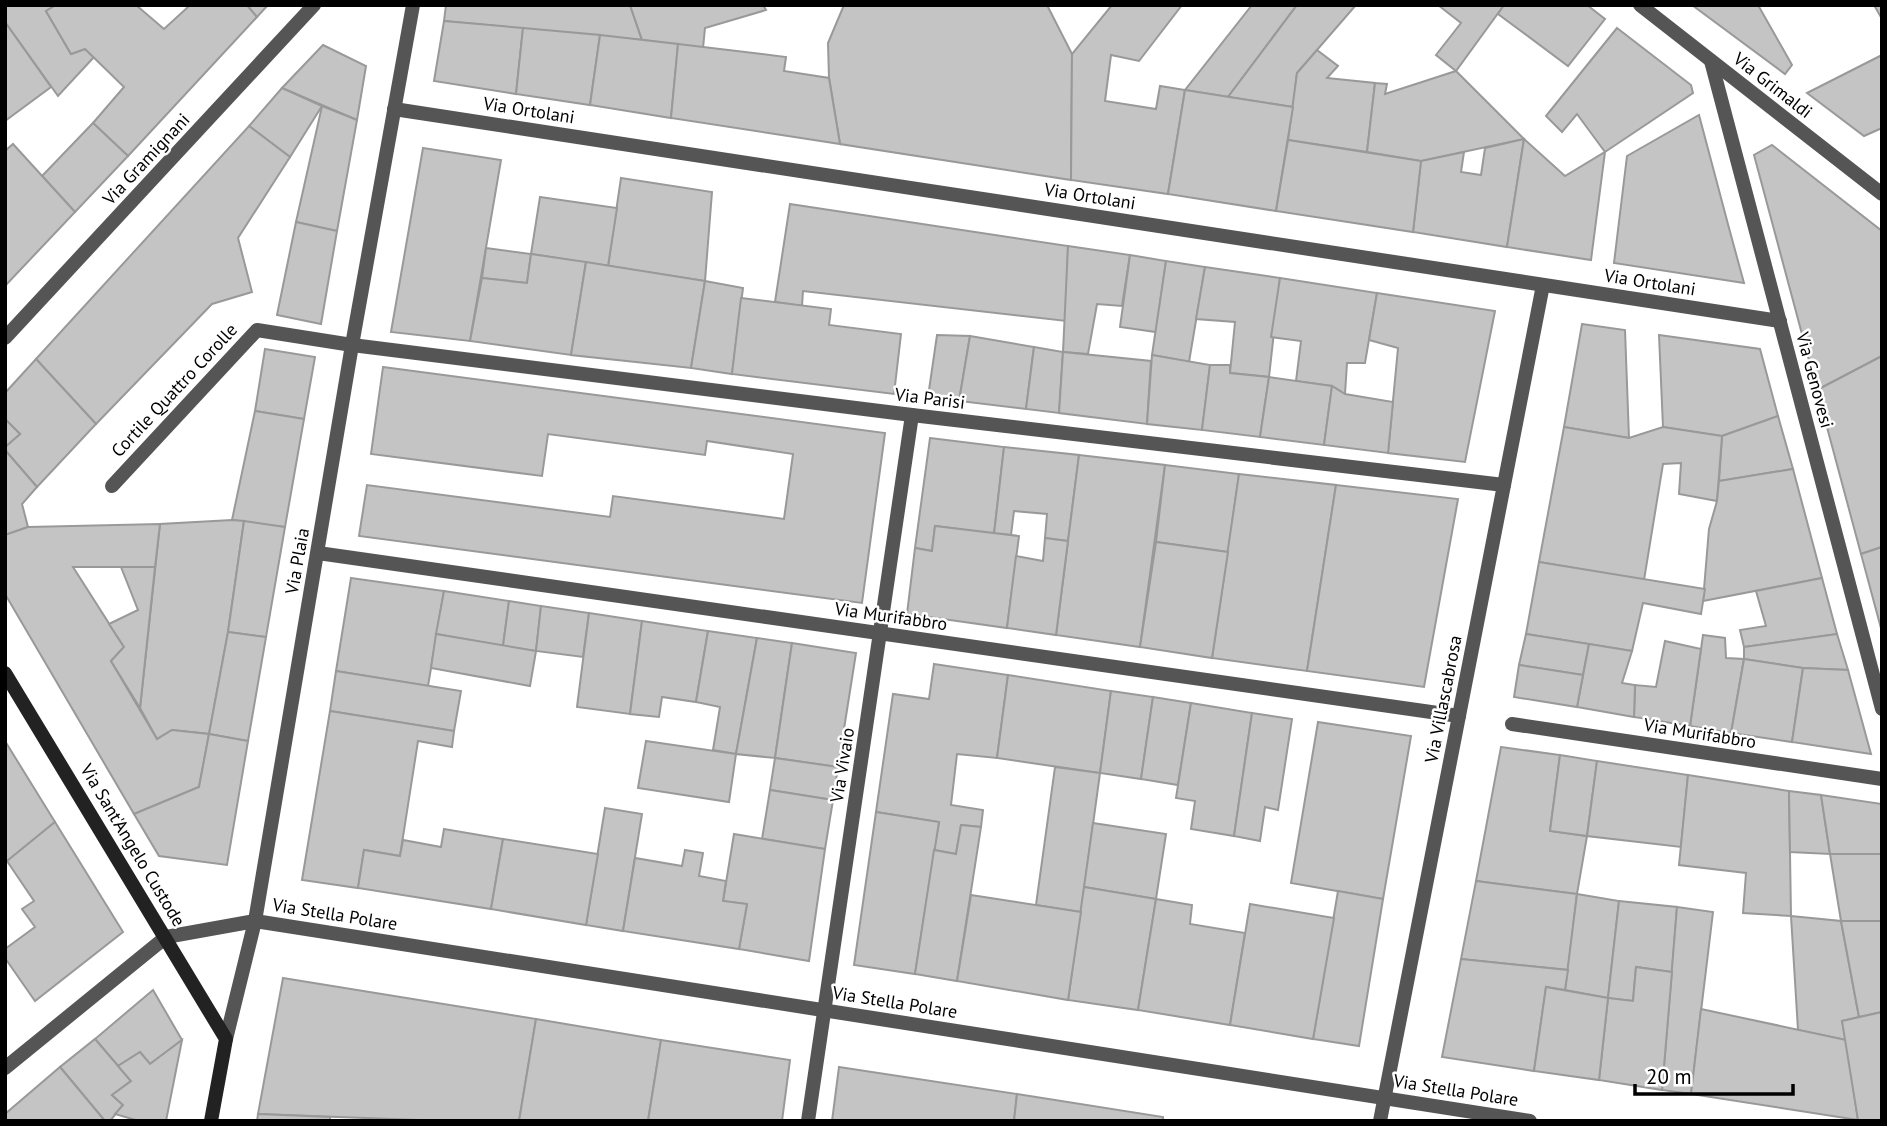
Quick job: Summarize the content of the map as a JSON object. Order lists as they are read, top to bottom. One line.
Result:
{"streets":{"street":["Via Grimaldi","Via Ortolani","Via Gramignani","Via Genovesi","Cortile Quattro Corolle","Via Parisi","Via Plaia","Via Murifabbro","Via Villascabrosa","Via Vivaio","Via Sant'Angelo Custode","Via Stella Polare"]},"crossings":[["Via Grimaldi","Via Genovesi"],["Via Ortolani","Via Genovesi"],["Via Ortolani","Via Plaia"],["Via Ortolani","Via Villascabrosa"],["Cortile Quattro Corolle","Via Parisi"],["Cortile Quattro Corolle","Via Plaia"],["Via Parisi","Via Plaia"],["Via Parisi","Via Villascabrosa"],["Via Parisi","Via Vivaio"],["Via Plaia","Via Murifabbro"],["Via Plaia","Via Sant'Angelo Custode"],["Via Plaia","Via Stella Polare"],["Via Murifabbro","Via Villascabrosa"],["Via Murifabbro","Via Vivaio"],["Via Villascabrosa","Via Stella Polare"],["Via Vivaio","Via Stella Polare"],["Via Sant'Angelo Custode","Via Stella Polare"]],"scale_bar":"20 m"}
